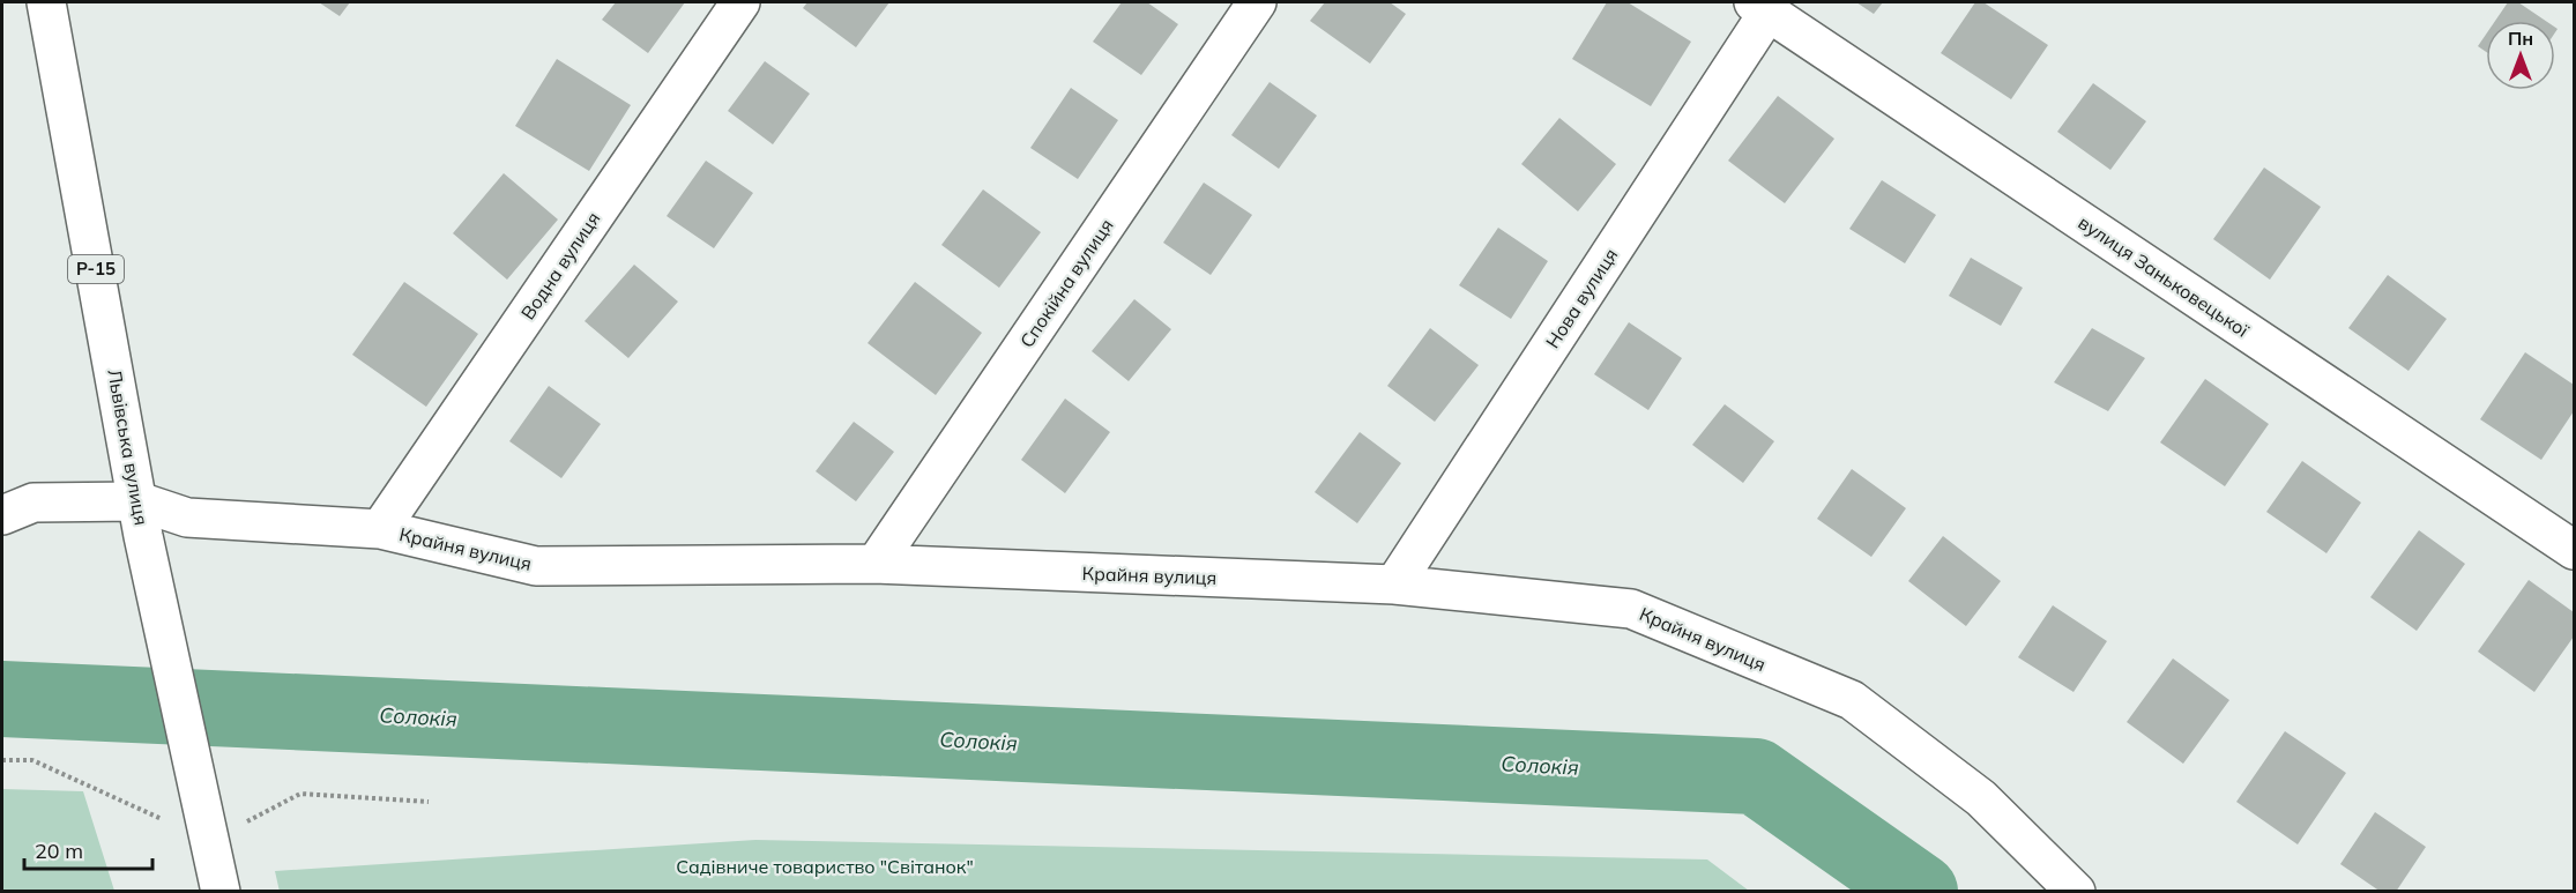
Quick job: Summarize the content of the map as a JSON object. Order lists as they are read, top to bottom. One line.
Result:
{"streets":{"street":["Водна вулиця","Р-15","вулиця Заньковецької","Спокійна вулиця","Нова вулиця","Львівська вулиця","Крайня вулиця"]},"crossings":[["Водна вулиця","Крайня вулиця"],["вулиця Заньковецької","Нова вулиця"],["Спокійна вулиця","Крайня вулиця"],["Нова вулиця","Крайня вулиця"],["Львівська вулиця","Крайня вулиця"]],"water":["Солокія"],"parks":["Садівниче товариство \"Світанок\""],"scale_bar":"20 m","north":"top"}
